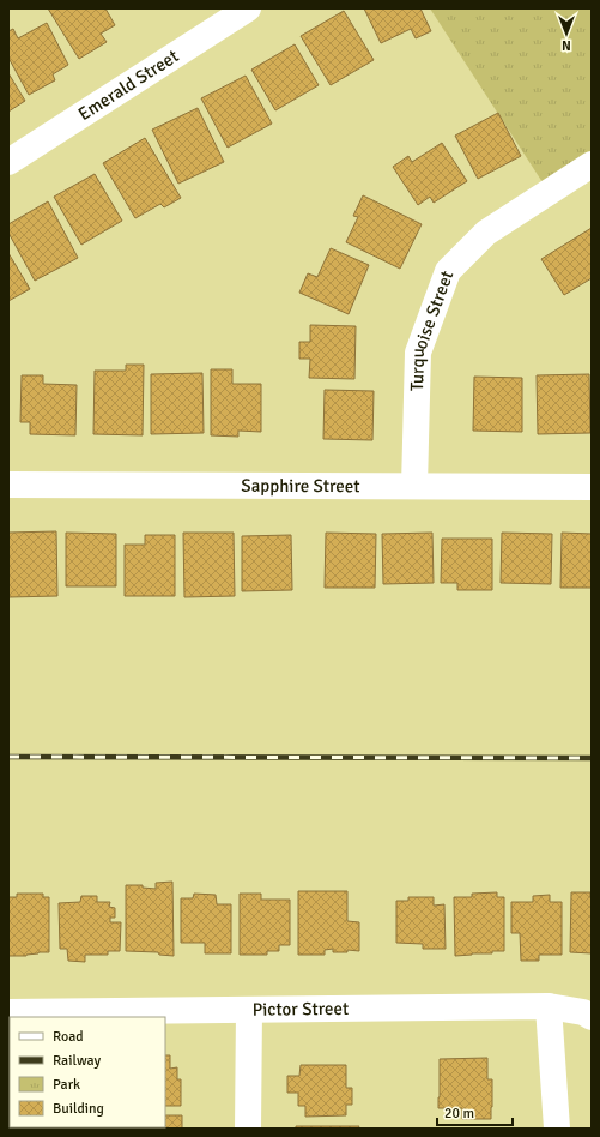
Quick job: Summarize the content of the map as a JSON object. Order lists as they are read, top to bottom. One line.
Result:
{"streets":{"street":["Emerald Street","Turquoise Street","Sapphire Street","Pictor Street"]},"crossings":[["Turquoise Street","Sapphire Street"]],"legend":["Road","Railway","Park","Building"],"scale_bar":"20 m","north":"bottom"}
